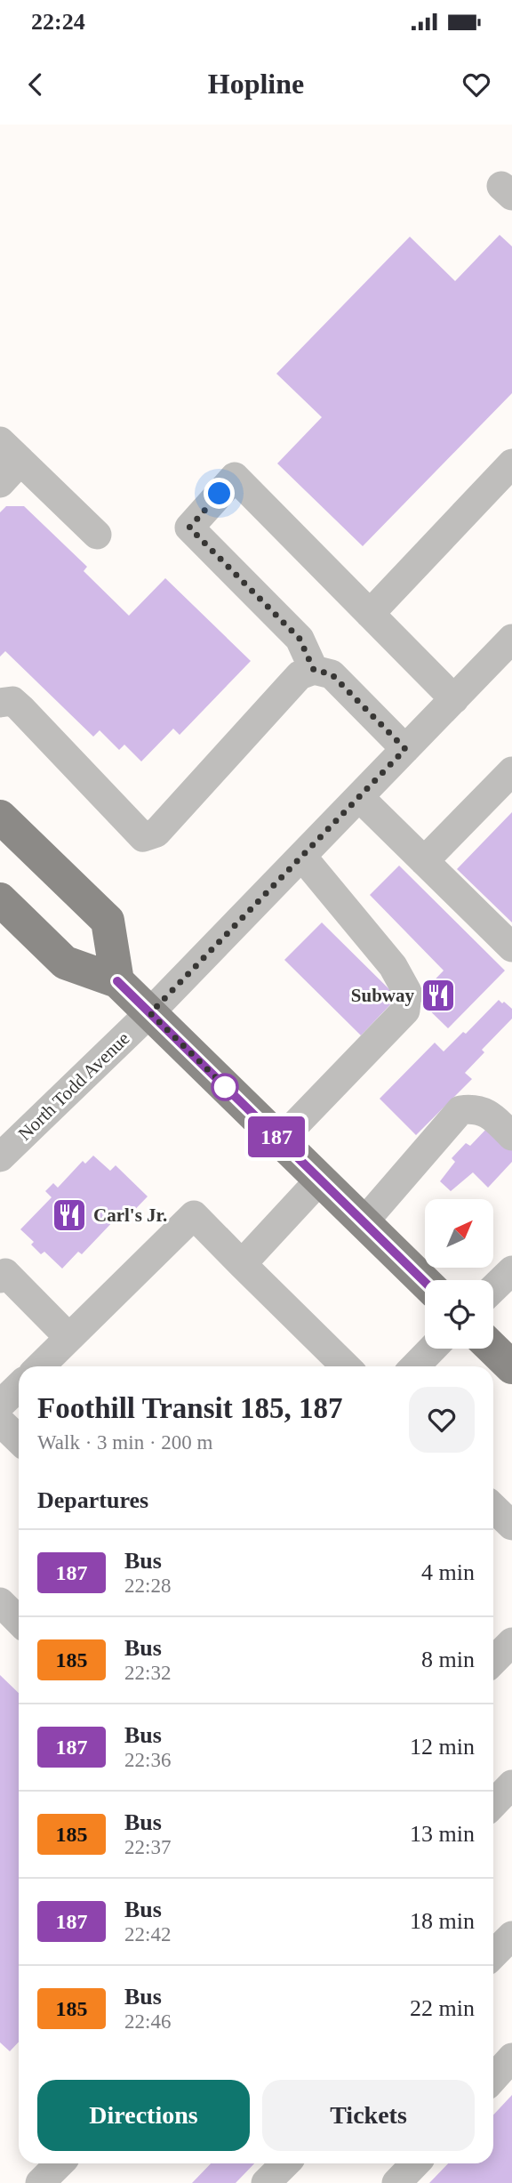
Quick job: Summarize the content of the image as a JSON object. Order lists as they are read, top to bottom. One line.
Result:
{"streets":{"street":["North Todd Avenue"]},"places":{"restaurant":["Subway","Carl's Jr."]},"lines":["bus line 187"],"north":"top right","page":{"status":"22:24","header":"Hopline","on_map":"187","heading":[["Foothill Transit 185, 187","Walk · 3 min · 200 m"],"Departures"],"list":[{"mark":"187","name":"Bus","note":"22:28","value":"4 min"},{"mark":"185","name":"Bus","note":"22:32","value":"8 min"},{"mark":"187","name":"Bus","note":"22:36","value":"12 min"},{"mark":"185","name":"Bus","note":"22:37","value":"13 min"},{"mark":"187","name":"Bus","note":"22:42","value":"18 min"},{"mark":"185","name":"Bus","note":"22:46","value":"22 min"}],"buttons":["Directions","Tickets"]}}
